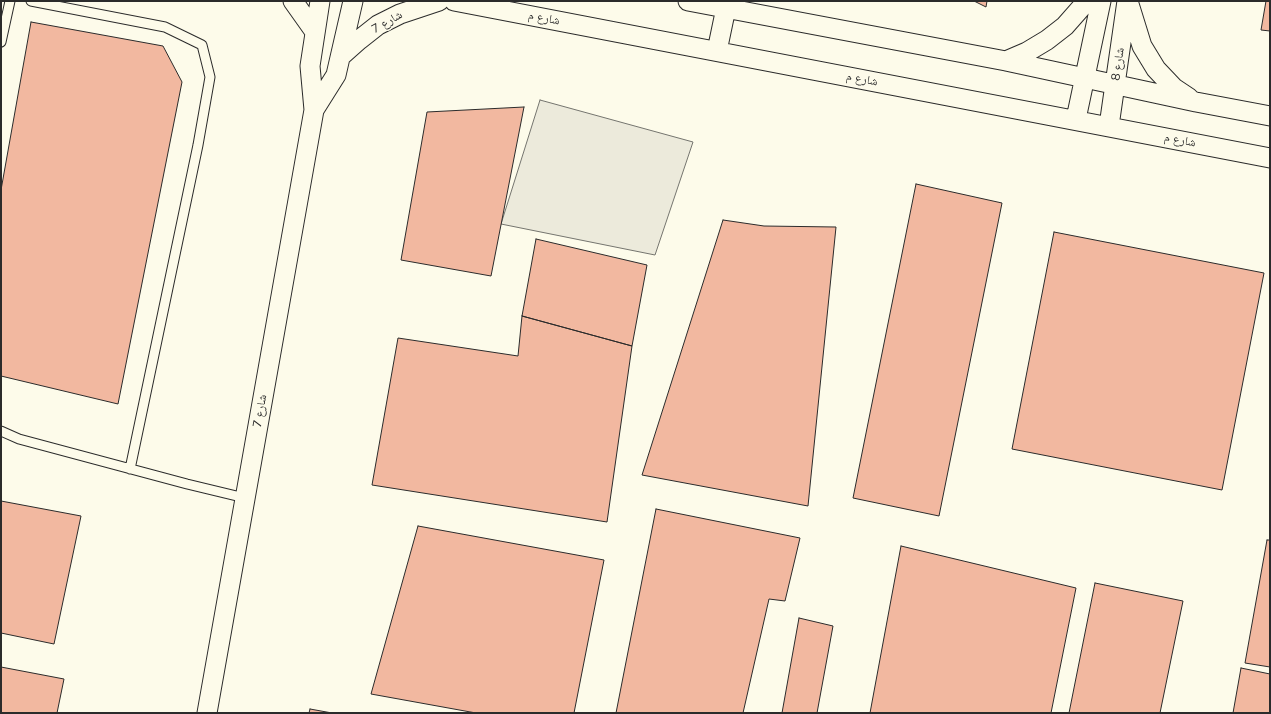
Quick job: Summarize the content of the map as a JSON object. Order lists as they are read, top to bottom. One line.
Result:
{"streets":{"street":["شارع م","شارع 7","شارع 8"]},"crossings":[["شارع م","شارع 8"]]}
